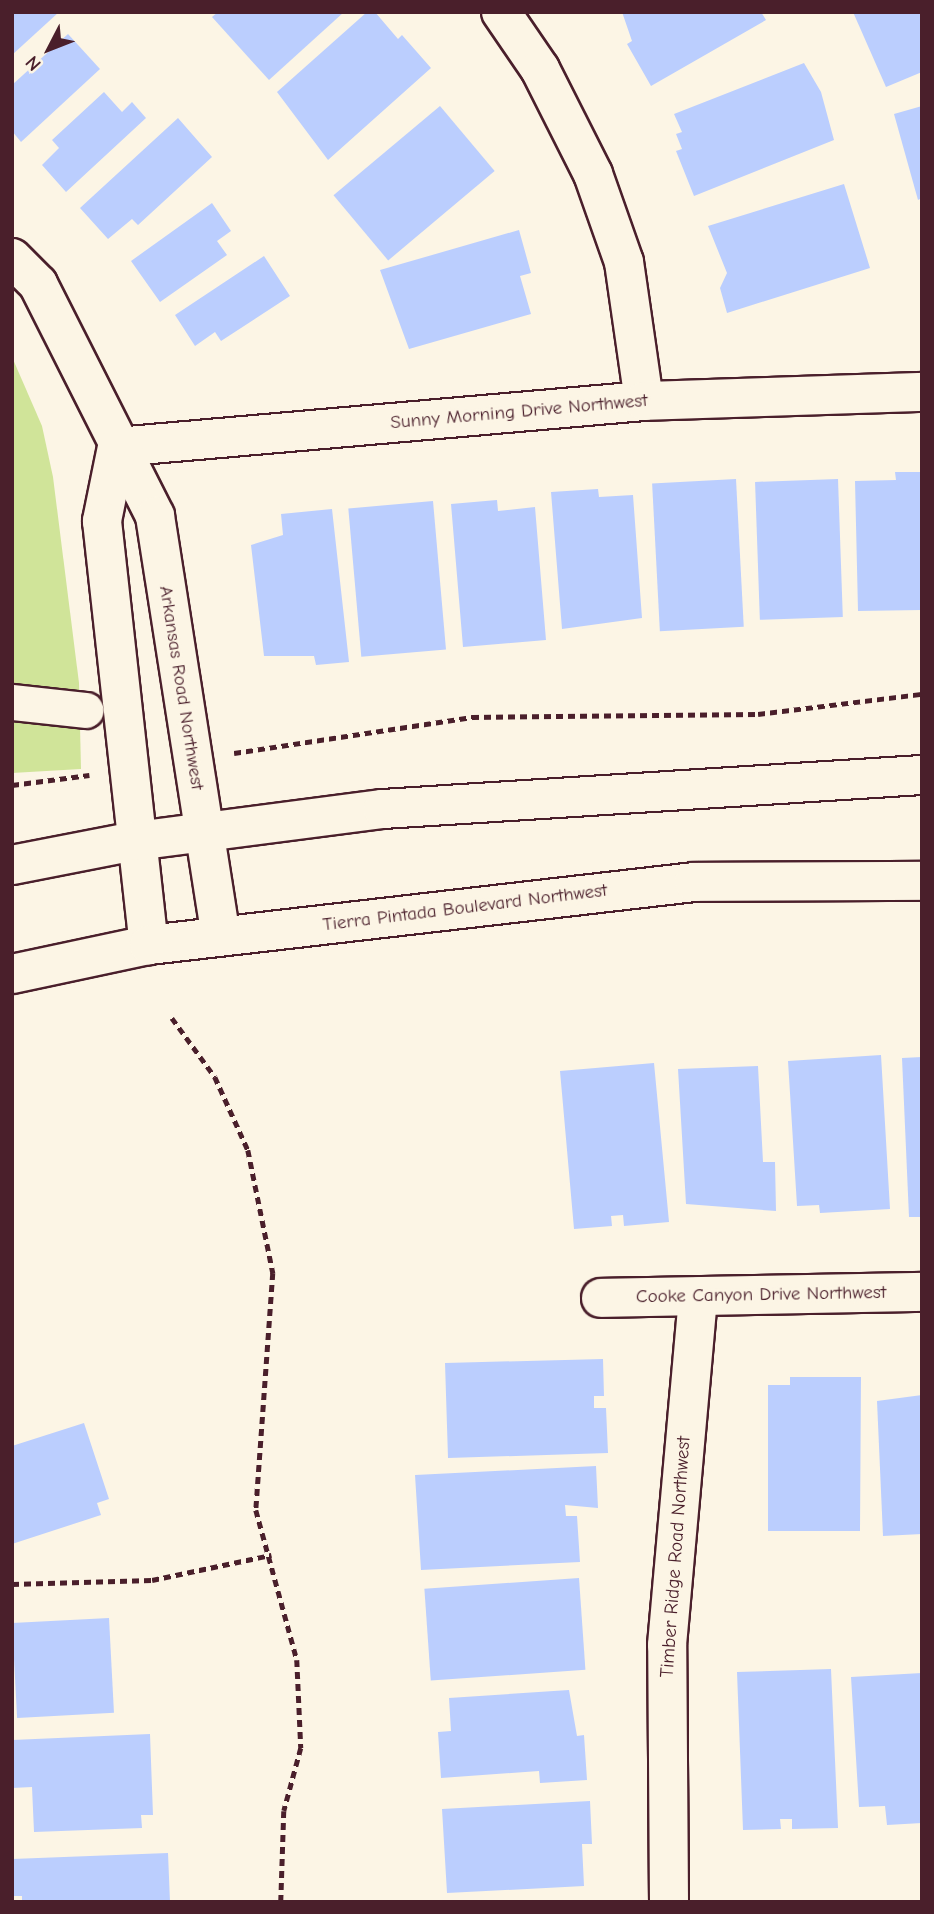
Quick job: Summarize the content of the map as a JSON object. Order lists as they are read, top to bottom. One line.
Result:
{"streets":{"street":["Sunny Morning Drive Northwest","Arkansas Road Northwest","Tierra Pintada Boulevard Northwest","Cooke Canyon Drive Northwest","Timber Ridge Road Northwest"]},"crossings":[["Sunny Morning Drive Northwest","Arkansas Road Northwest"],["Arkansas Road Northwest","Tierra Pintada Boulevard Northwest"],["Cooke Canyon Drive Northwest","Timber Ridge Road Northwest"]],"north":"bottom left"}
